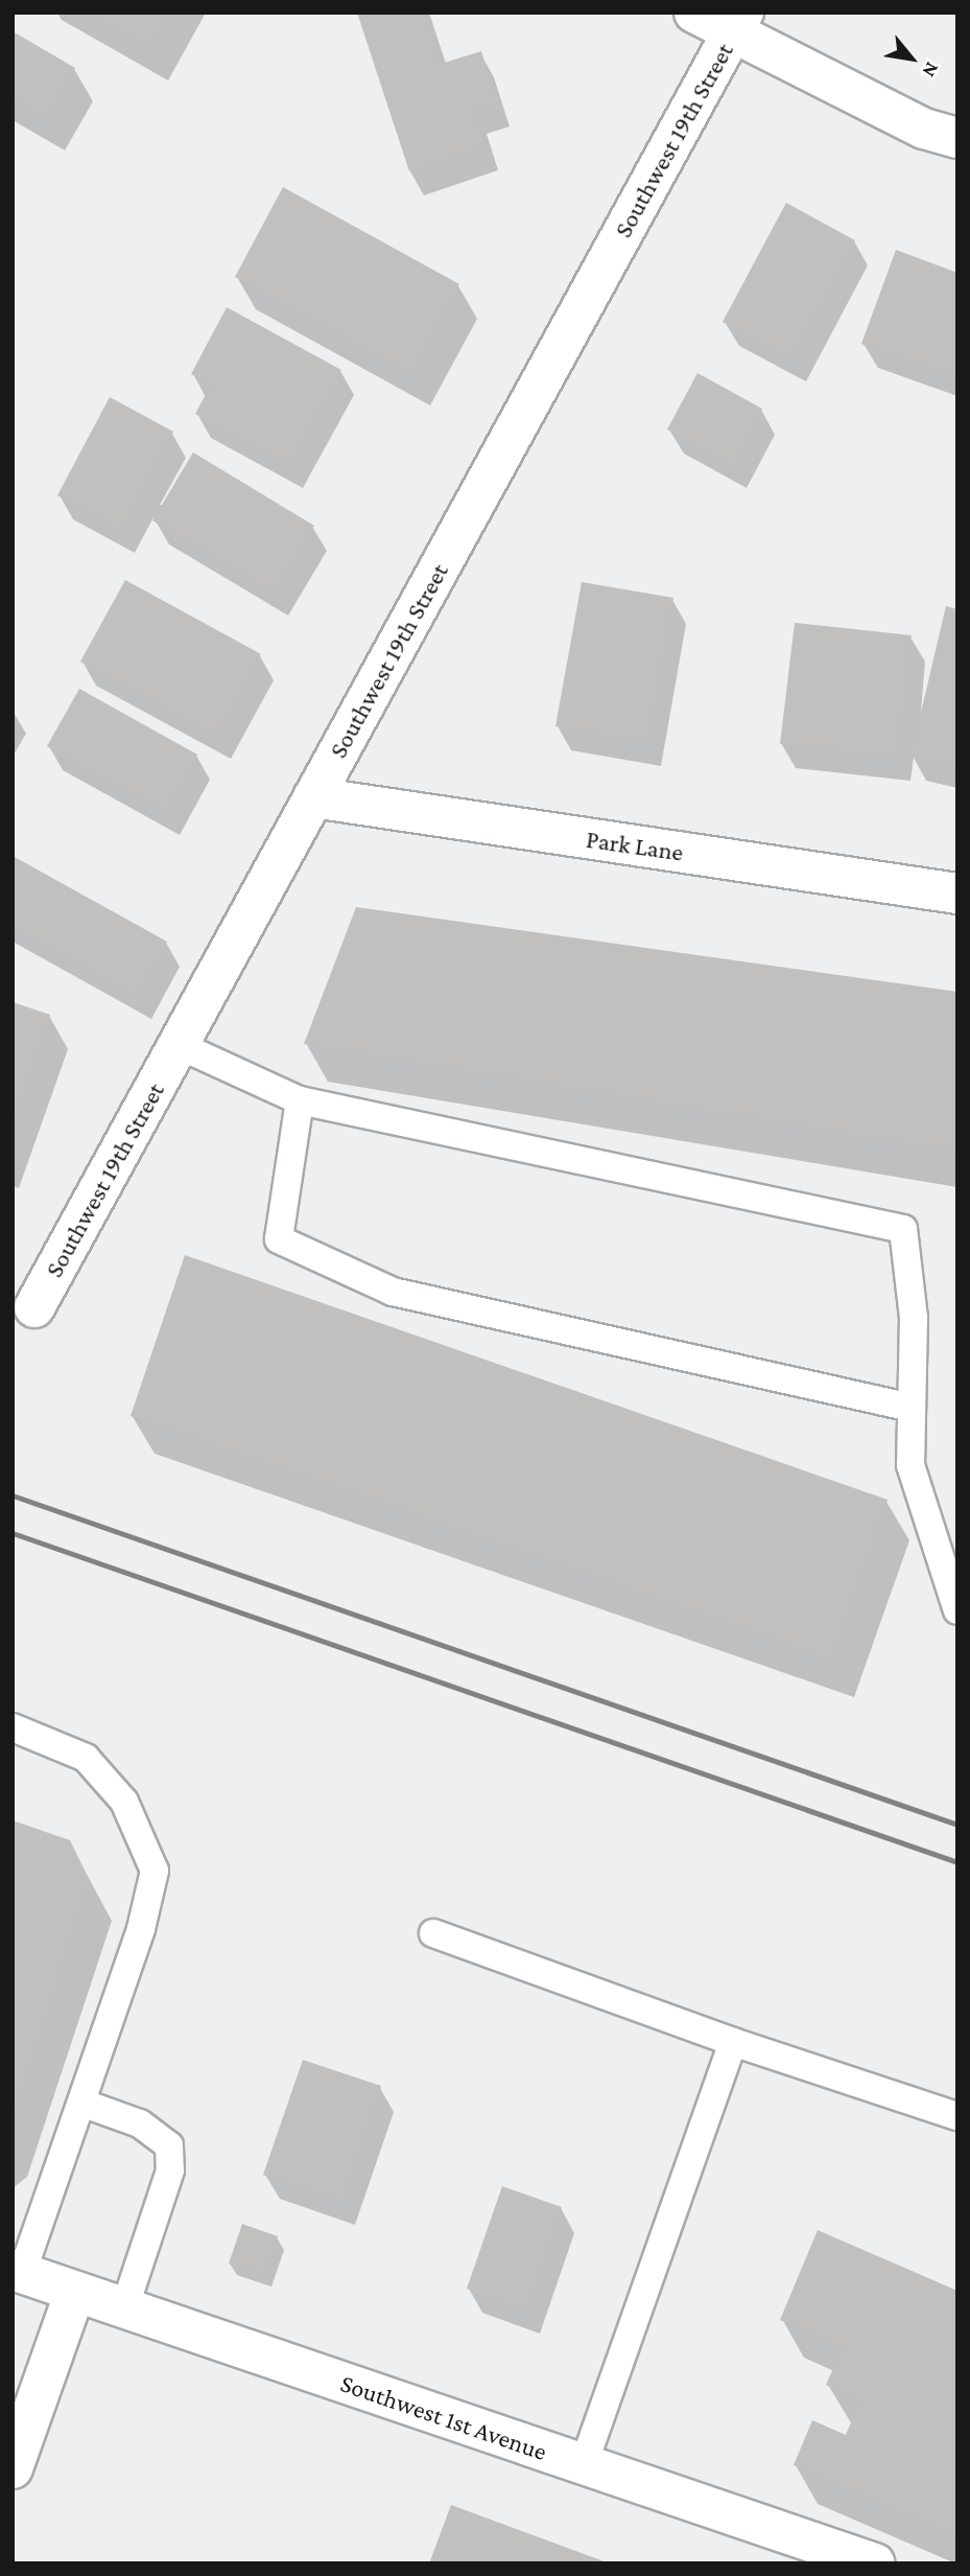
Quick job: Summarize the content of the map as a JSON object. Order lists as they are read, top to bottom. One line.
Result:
{"streets":{"street":["Southwest 19th Street","Park Lane","Southwest 1st Avenue"]},"crossings":[["Southwest 19th Street","Park Lane"]],"north":"bottom right"}
